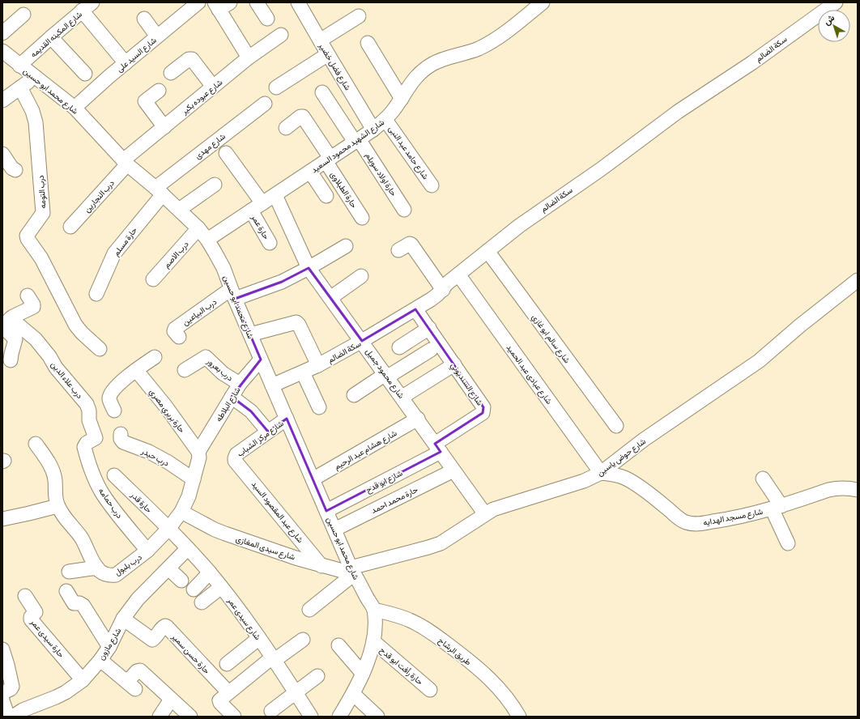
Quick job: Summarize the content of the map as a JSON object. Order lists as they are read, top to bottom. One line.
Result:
{"streets":{"street":["شارع المكينه القديمه","سكة الضالم","شارع السيد على","شارع فضل خضير","شارع محمد ابو حسين","شارع عبوده بكير","شارع مهدى","شارع الشهيد محمود السعيد","شارع حامد عبد النبى","حارة اولاد سويلم","حارة الطبلاوى","درب التومه","درب النجارين","حارة عمر","حارة مسلم","درب الاصم","درب البياعين","شارع سالم ابو غازي","درب بعرور","شارع محمود جميل","شارع عبادى عبد الحميد","درب علاء الدين","شارع السنديوني","شارع البلاطه","حارة بربري مصري","شارع مركز الشباب","شارع هشام عبد الرحيم","درب حيدر","شارع حوض ياسين","شارع ابو قدح","حارة محمد احمد","حارة قدر","درب حمامه","شارع عبد المقصود السيد","شارع مسجد الهدايه","شارع سيدى المغازى","درب بلبول","شارع سيدى عمر","حارة سيدى عمر","شارع مازون","طريق الرشاح","حارة حسن سمير","حارة رأفت ابو قدح"]},"crossings":[["شارع المكينه القديمه","شارع محمد ابو حسين"],["سكة الضالم","شارع محمد ابو حسين"],["سكة الضالم","شارع سالم ابو غازي"],["سكة الضالم","شارع محمود جميل"],["سكة الضالم","شارع عبادى عبد الحميد"],["سكة الضالم","شارع السنديوني"],["شارع السيد على","شارع محمد ابو حسين"],["شارع فضل خضير","شارع الشهيد محمود السعيد"],["شارع محمد ابو حسين","شارع عبوده بكير"],["شارع محمد ابو حسين","شارع مهدى"],["شارع محمد ابو حسين","شارع الشهيد محمود السعيد"],["شارع محمد ابو حسين","درب النجارين"],["شارع محمد ابو حسين","حارة مسلم"],["شارع محمد ابو حسين","درب الاصم"],["شارع محمد ابو حسين","درب البياعين"],["شارع محمد ابو حسين","شارع البلاطه"],["شارع محمد ابو حسين","شارع مركز الشباب"],["شارع محمد ابو حسين","شارع هشام عبد الرحيم"],["شارع محمد ابو حسين","شارع حوض ياسين"],["شارع محمد ابو حسين","شارع ابو قدح"],["شارع محمد ابو حسين","حارة محمد احمد"],["شارع محمد ابو حسين","شارع سيدى المغازى"],["شارع محمد ابو حسين","طريق الرشاح"],["شارع عبوده بكير","درب النجارين"],["شارع مهدى","حارة مسلم"],["شارع الشهيد محمود السعيد","شارع حامد عبد النبى"],["شارع الشهيد محمود السعيد","حارة اولاد سويلم"],["شارع الشهيد محمود السعيد","حارة الطبلاوى"],["شارع الشهيد محمود السعيد","حارة عمر"],["شارع الشهيد محمود السعيد","شارع محمود جميل"],["درب بعرور","شارع البلاطه"],["شارع محمود جميل","شارع السنديوني"],["شارع محمود جميل","شارع هشام عبد الرحيم"],["شارع محمود جميل","شارع حوض ياسين"],["شارع محمود جميل","شارع ابو قدح"],["شارع محمود جميل","حارة محمد احمد"],["شارع عبادى عبد الحميد","شارع حوض ياسين"],["شارع عبادى عبد الحميد","شارع مسجد الهدايه"],["درب علاء الدين","درب حمامه"],["شارع السنديوني","شارع ابو قدح"],["شارع البلاطه","حارة بربري مصري"],["شارع البلاطه","درب بلبول"],["حارة بربري مصري","درب بلبول"],["شارع مركز الشباب","شارع عبد المقصود السيد"],["درب حيدر","درب بلبول"],["شارع حوض ياسين","شارع مسجد الهدايه"],["شارع حوض ياسين","شارع سيدى المغازى"],["حارة قدر","درب بلبول"],["حارة قدر","شارع سيدى عمر"],["درب حمامه","درب بلبول"],["شارع عبد المقصود السيد","شارع سيدى المغازى"],["شارع سيدى المغازى","درب بلبول"],["درب بلبول","شارع سيدى عمر"],["شارع سيدى عمر","شارع مازون"],["حارة سيدى عمر","شارع مازون"],["شارع مازون","حارة حسن سمير"]],"north":"top left"}
